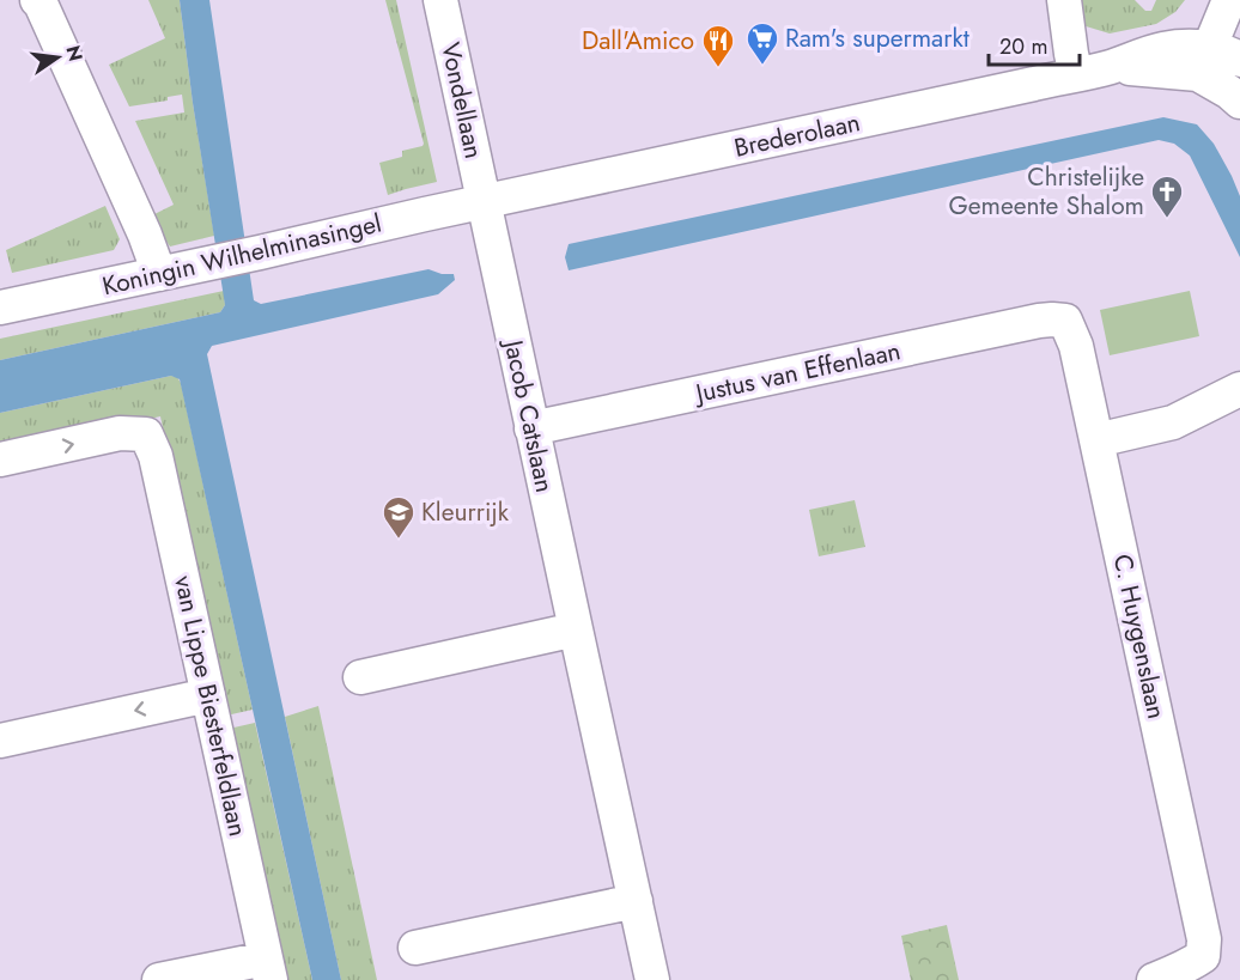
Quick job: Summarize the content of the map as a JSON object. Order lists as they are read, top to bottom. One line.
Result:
{"streets":{"street":["Vondellaan","Brederolaan","Koningin Wilhelminasingel","Justus van Effenlaan","Jacob Catslaan","C. Huygenslaan","van Lippe Biesterfeldlaan"]},"crossings":[["Vondellaan","Brederolaan"],["Vondellaan","Koningin Wilhelminasingel"],["Vondellaan","Jacob Catslaan"],["Brederolaan","Koningin Wilhelminasingel"],["Brederolaan","Jacob Catslaan"],["Koningin Wilhelminasingel","Jacob Catslaan"],["Justus van Effenlaan","Jacob Catslaan"],["Justus van Effenlaan","C. Huygenslaan"]],"places":{"supermarket":["Ram's supermarkt"],"restaurant":["Dall'Amico"],"church":["Christelijke Gemeente Shalom"],"school or university":["Kleurrijk"]},"scale_bar":"20 m","north":"right"}
